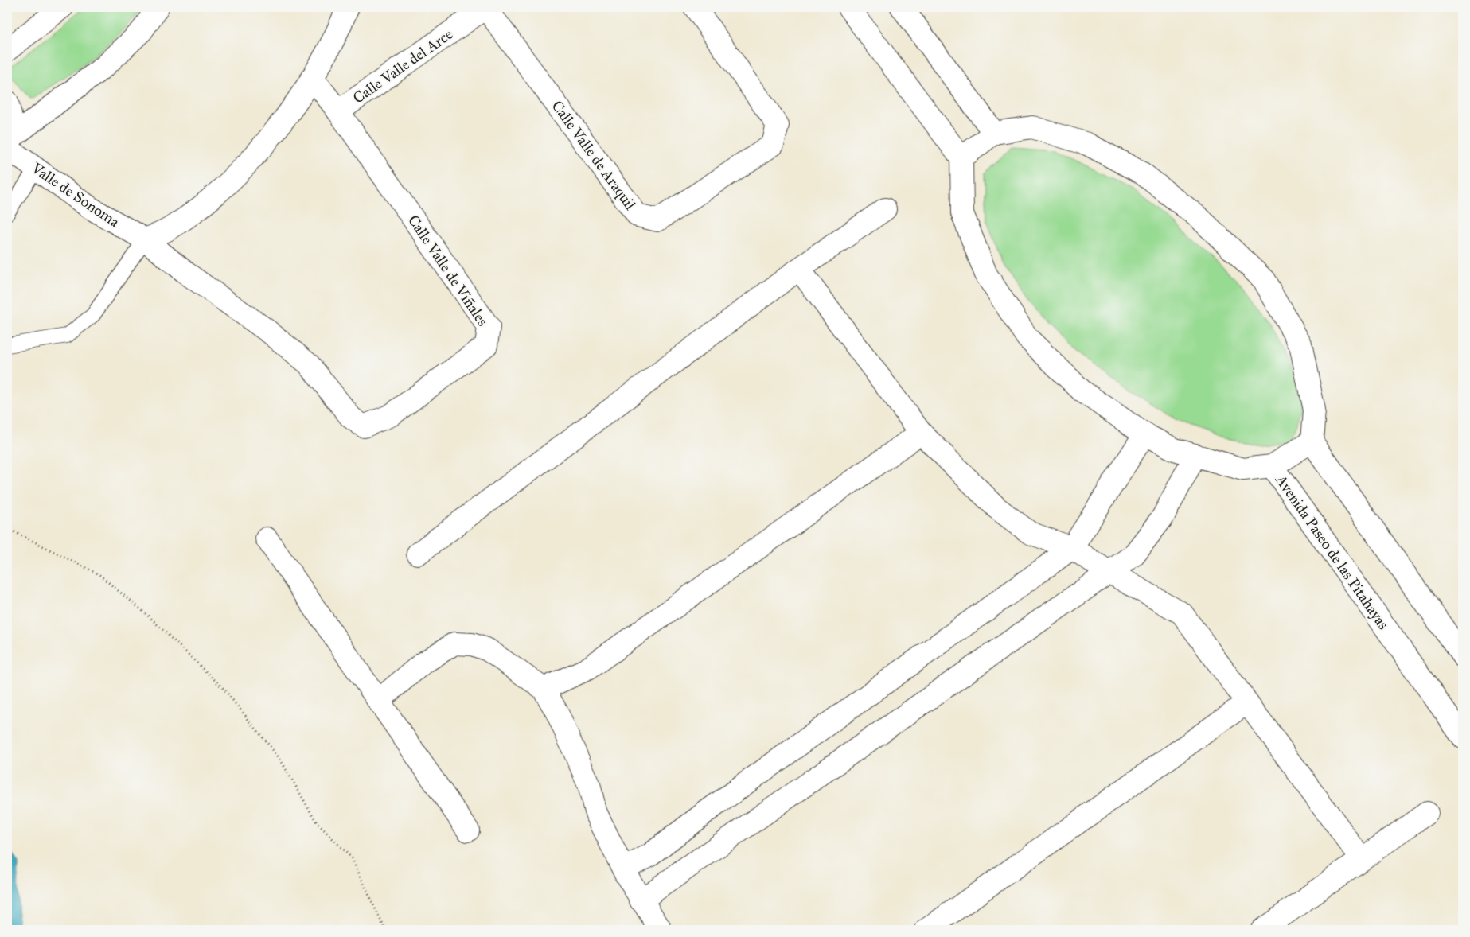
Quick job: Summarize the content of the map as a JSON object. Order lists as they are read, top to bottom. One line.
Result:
{"streets":{"street":["Calle Valle del Arce","Calle Valle de Araquil","Valle de Sonoma","Calle Valle de Viñales","Avenida Paseo de las Pitahayas"]},"crossings":[["Calle Valle del Arce","Calle Valle de Araquil"],["Calle Valle del Arce","Calle Valle de Viñales"],["Valle de Sonoma","Calle Valle de Viñales"]]}
